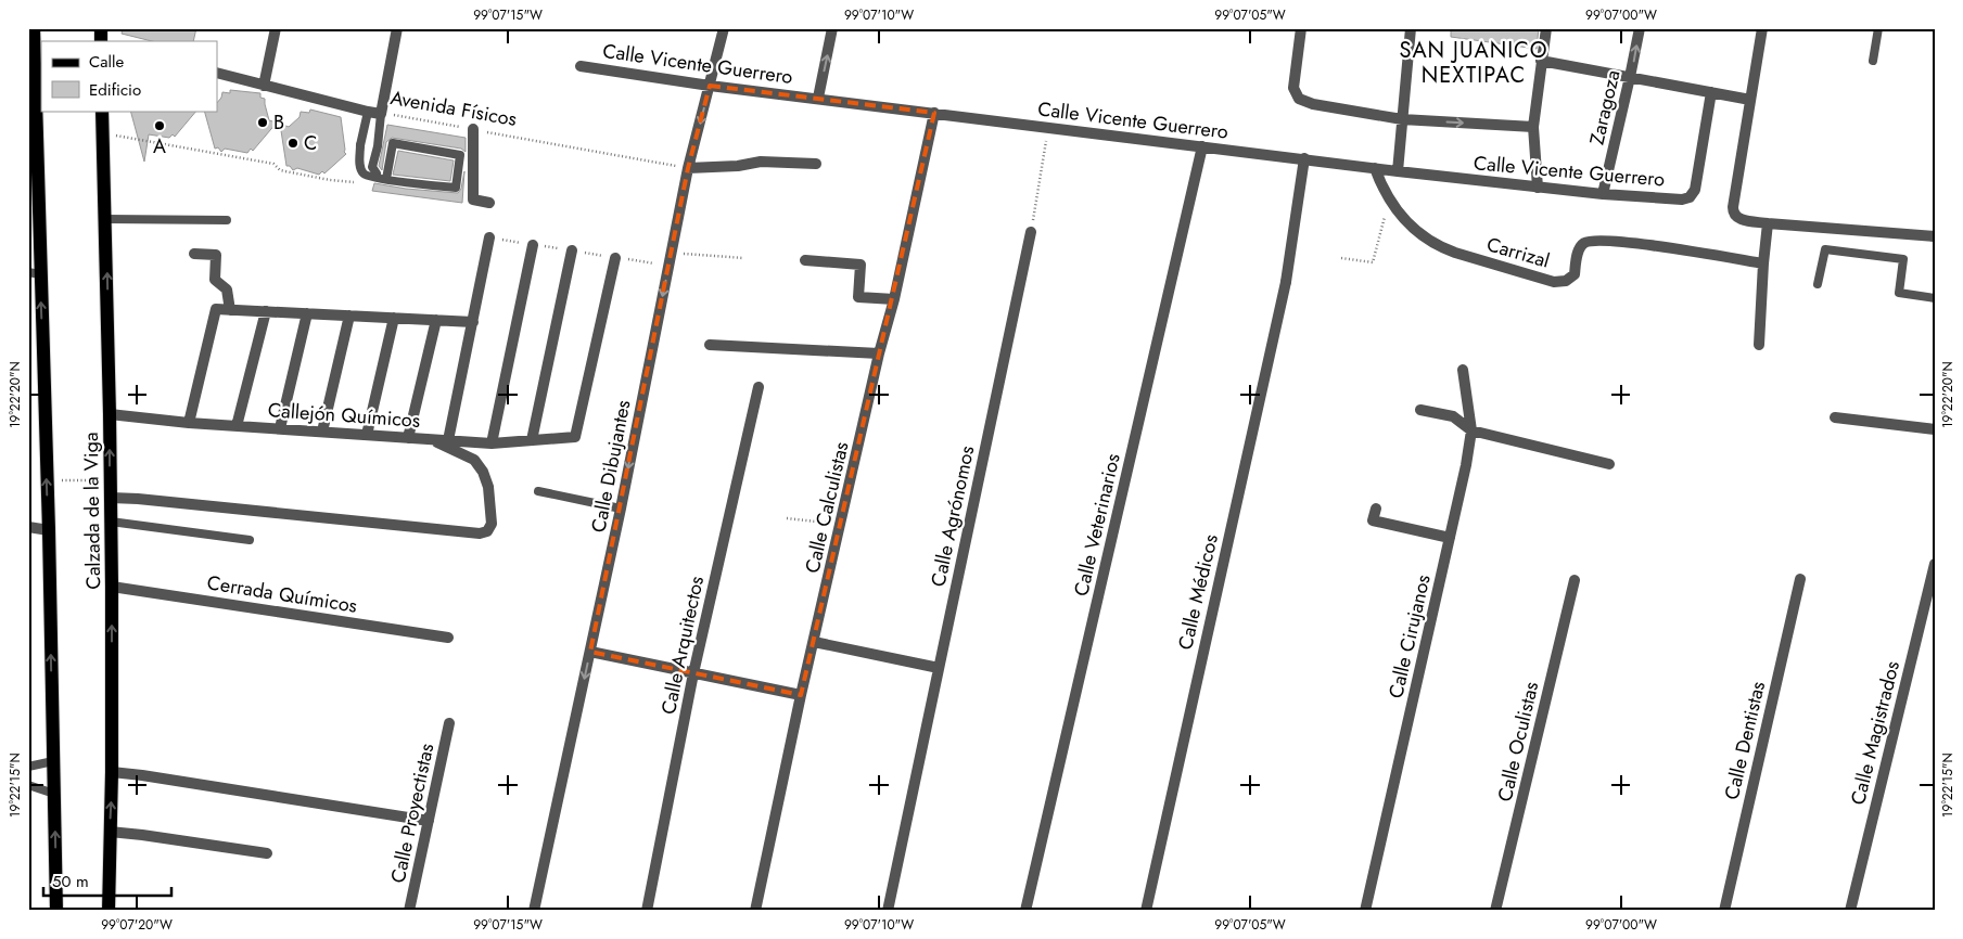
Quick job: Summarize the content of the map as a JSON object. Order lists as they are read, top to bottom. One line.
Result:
{"streets":{"main road":["Calzada de la Viga"],"street":["Calle Vicente Guerrero","Zaragoza","Avenida Físicos","Carrizal","Callejón Químicos","Calle Dibujantes","Calle Calculistas","Calle Agrónomos","Calle Veterinarios","Calle Médicos","Cerrada Químicos","Calle Cirujanos","Calle Arquitectos","Calle Magistrados","Calle Dentistas","Calle Oculistas","Calle Proyectistas"]},"crossings":[["Calle Vicente Guerrero","Zaragoza"],["Calle Vicente Guerrero","Carrizal"],["Calle Vicente Guerrero","Calle Dibujantes"],["Calle Vicente Guerrero","Calle Calculistas"],["Calle Vicente Guerrero","Calle Veterinarios"],["Calle Vicente Guerrero","Calle Médicos"],["Avenida Físicos","Calle Dibujantes"],["Callejón Químicos","Calzada de la Viga"],["Calzada de la Viga","Cerrada Químicos"]],"one_way":["Calle Dibujantes"],"districts":["SAN JUANICO NEXTIPAC"],"places":["B","A","C"],"legend":["Calle","Edificio"],"scale_bar":"50 m","coordinates":["99°07'15\"W","99°07'10\"W","99°07'05\"W","99°07'00\"W","19°22'20\"N","19°22'15\"N","99°07'20\"W"]}
